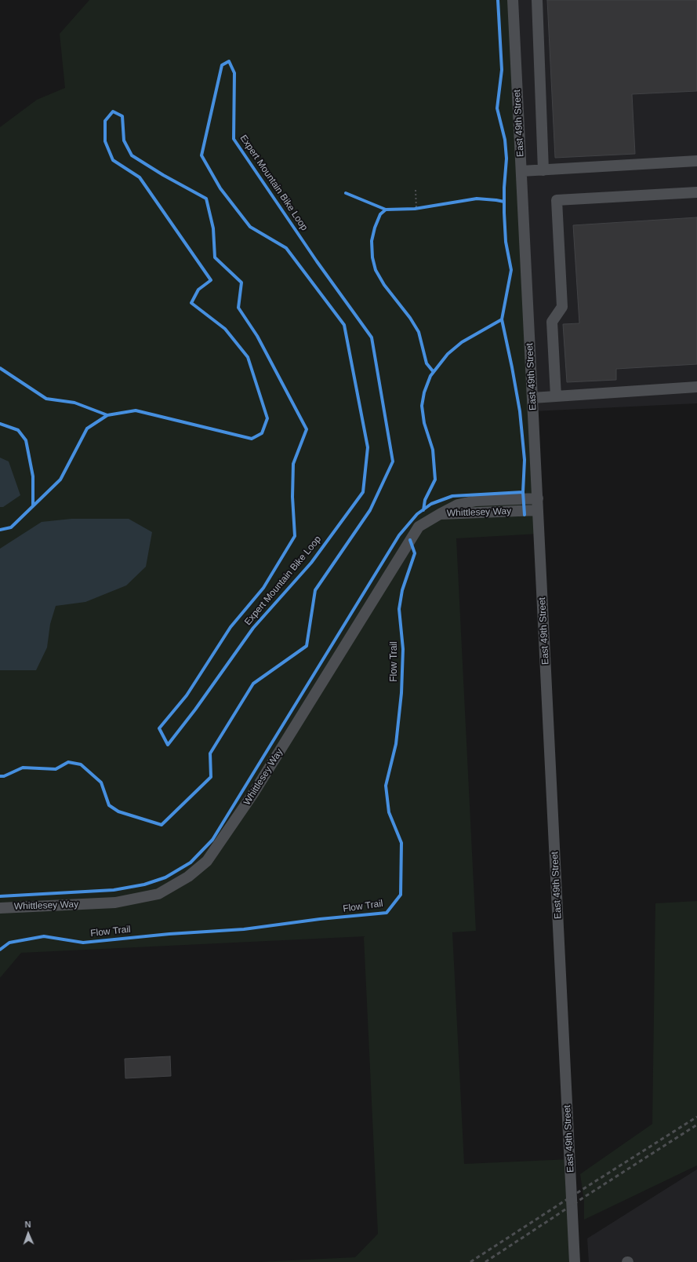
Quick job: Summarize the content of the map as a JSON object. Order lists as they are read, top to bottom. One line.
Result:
{"streets":{"street":["East 49th Street","Whittlesey Way"],"cycle path":["Expert Mountain Bike Loop","Flow Trail"]},"crossings":[["East 49th Street","Whittlesey Way"]],"north":"top"}
